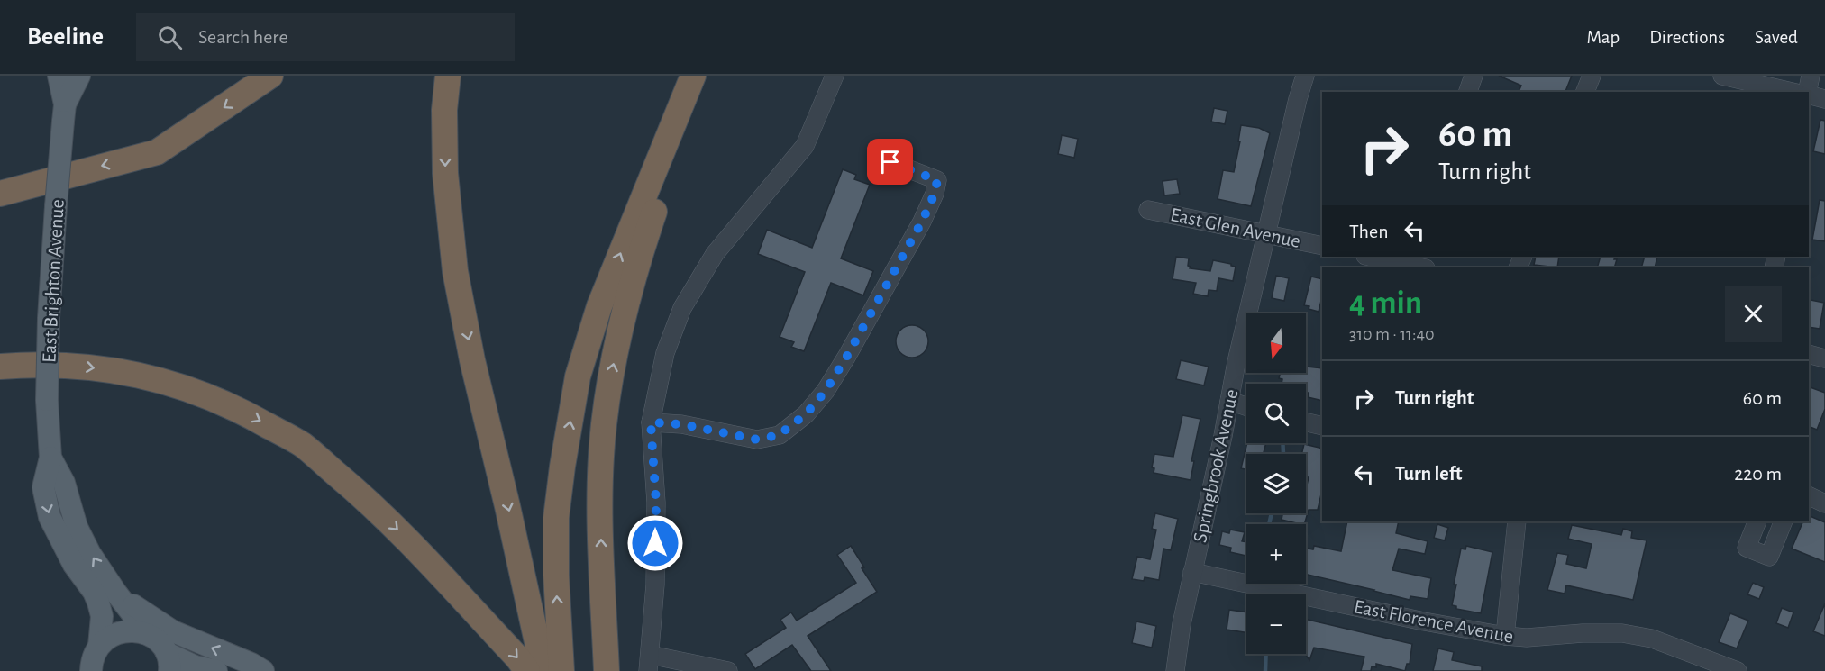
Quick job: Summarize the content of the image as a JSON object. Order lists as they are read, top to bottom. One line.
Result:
{"streets":{"main road":["East Brighton Avenue"],"street":["East Glen Avenue","Springbrook Avenue","East Florence Avenue"]},"crossings":[["East Glen Avenue","Springbrook Avenue"],["Springbrook Avenue","East Florence Avenue"]],"north":"bottom","page":{"header":"Beeline","search":"Search here","nav":["Map","Directions","Saved"],"turn":["60 m","Turn right"],"then":"Then","heading":["4 min","310 m · 11:40"],"map_buttons":["+","−"],"list":[{"name":"Turn right","value":"60 m"},{"name":"Turn left","value":"220 m"}]}}
